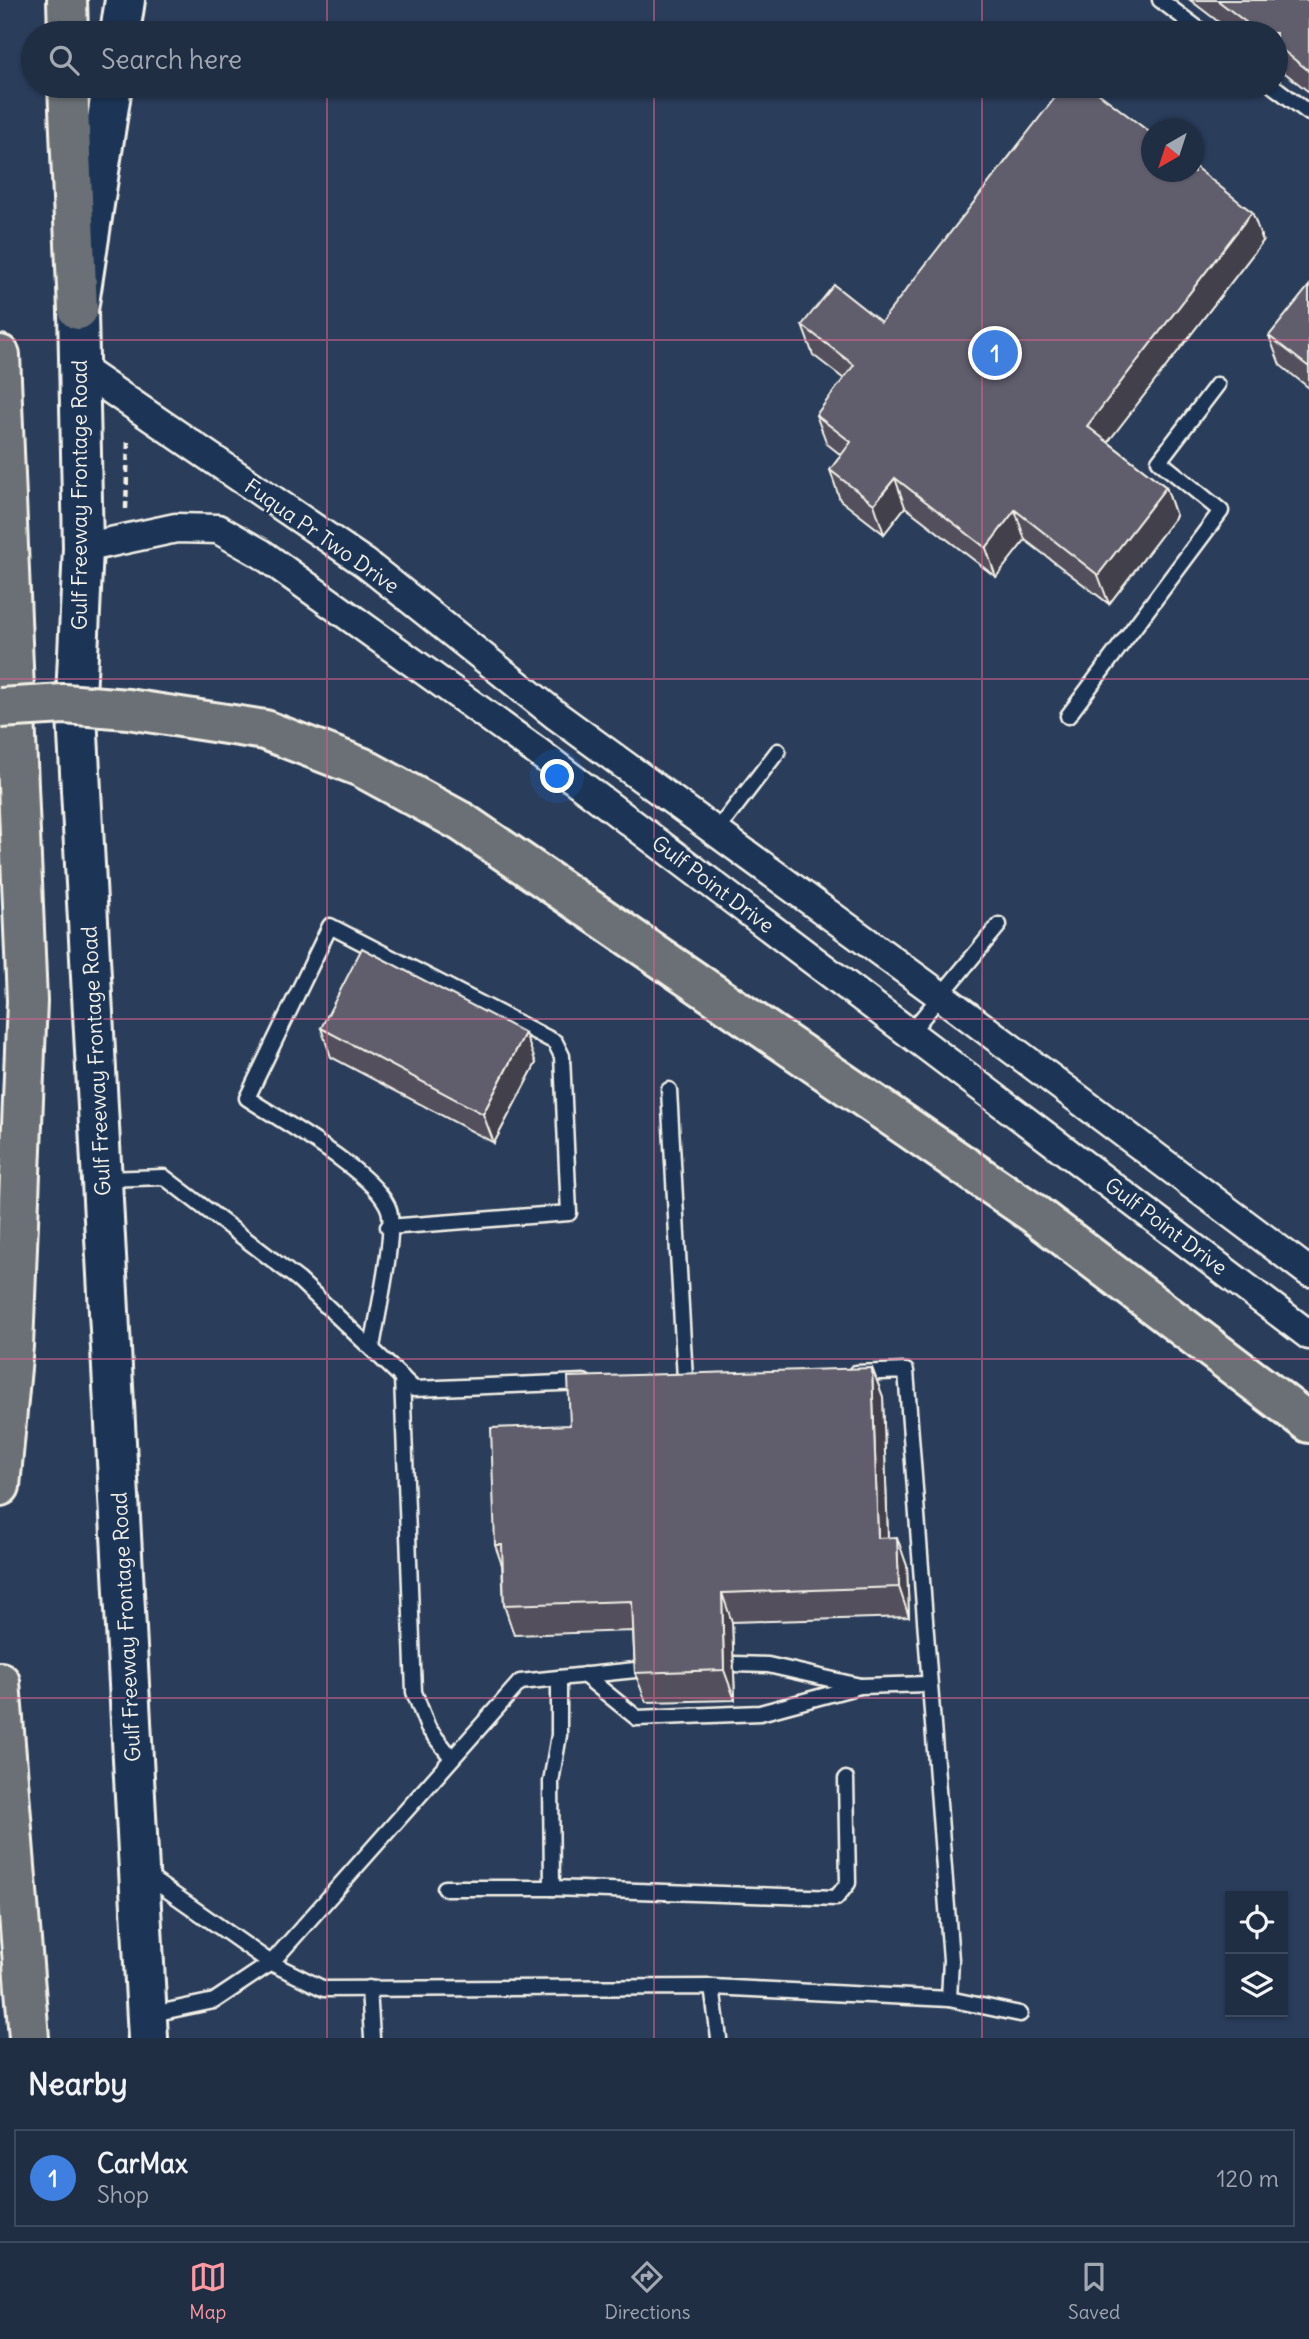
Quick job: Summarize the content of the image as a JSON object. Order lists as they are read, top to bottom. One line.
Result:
{"streets":{"main road":["Gulf Freeway Frontage Road"],"street":["Fuqua Pr Two Drive","Gulf Point Drive"]},"crossings":[["Gulf Freeway Frontage Road","Fuqua Pr Two Drive"],["Gulf Freeway Frontage Road","Gulf Point Drive"],["Fuqua Pr Two Drive","Gulf Point Drive"]],"north":"bottom left","page":{"search":"Search here","pins":"1","heading":"Nearby","list":[{"mark":"1","name":"CarMax","note":"Shop","value":"120 m"}],"nav":["Map","Directions","Saved"]}}
